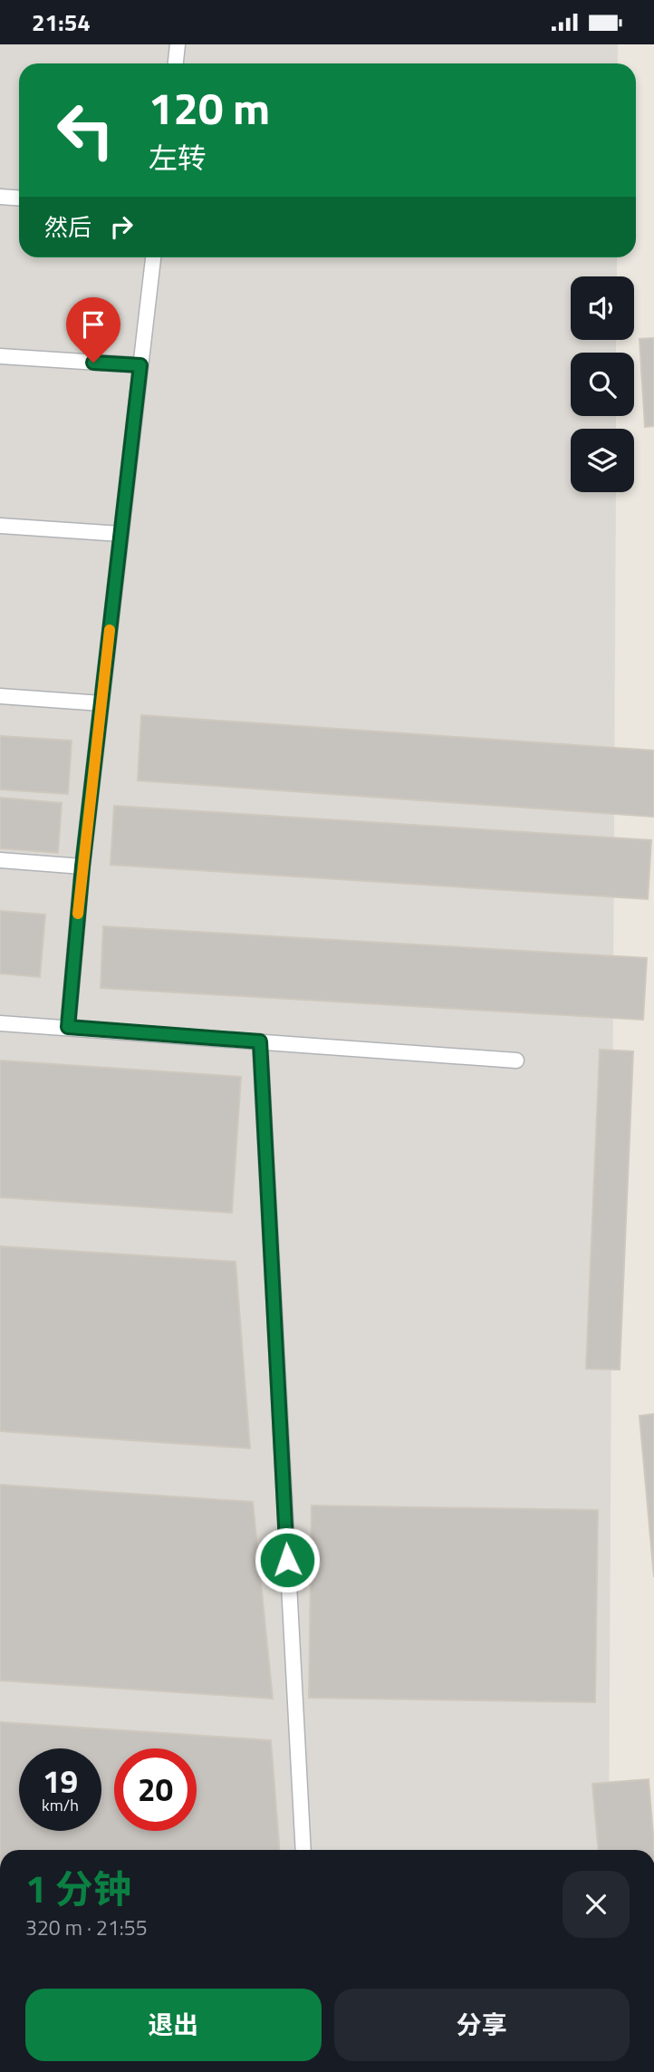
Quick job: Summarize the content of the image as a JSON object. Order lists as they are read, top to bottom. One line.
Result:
{"page":{"status":"21:54","turn":["120 m","左转"],"then":"然后","speed":"19 km/h","limit":"20","heading":["1 分钟","320 m · 21:55"],"buttons":["退出","分享"]}}
